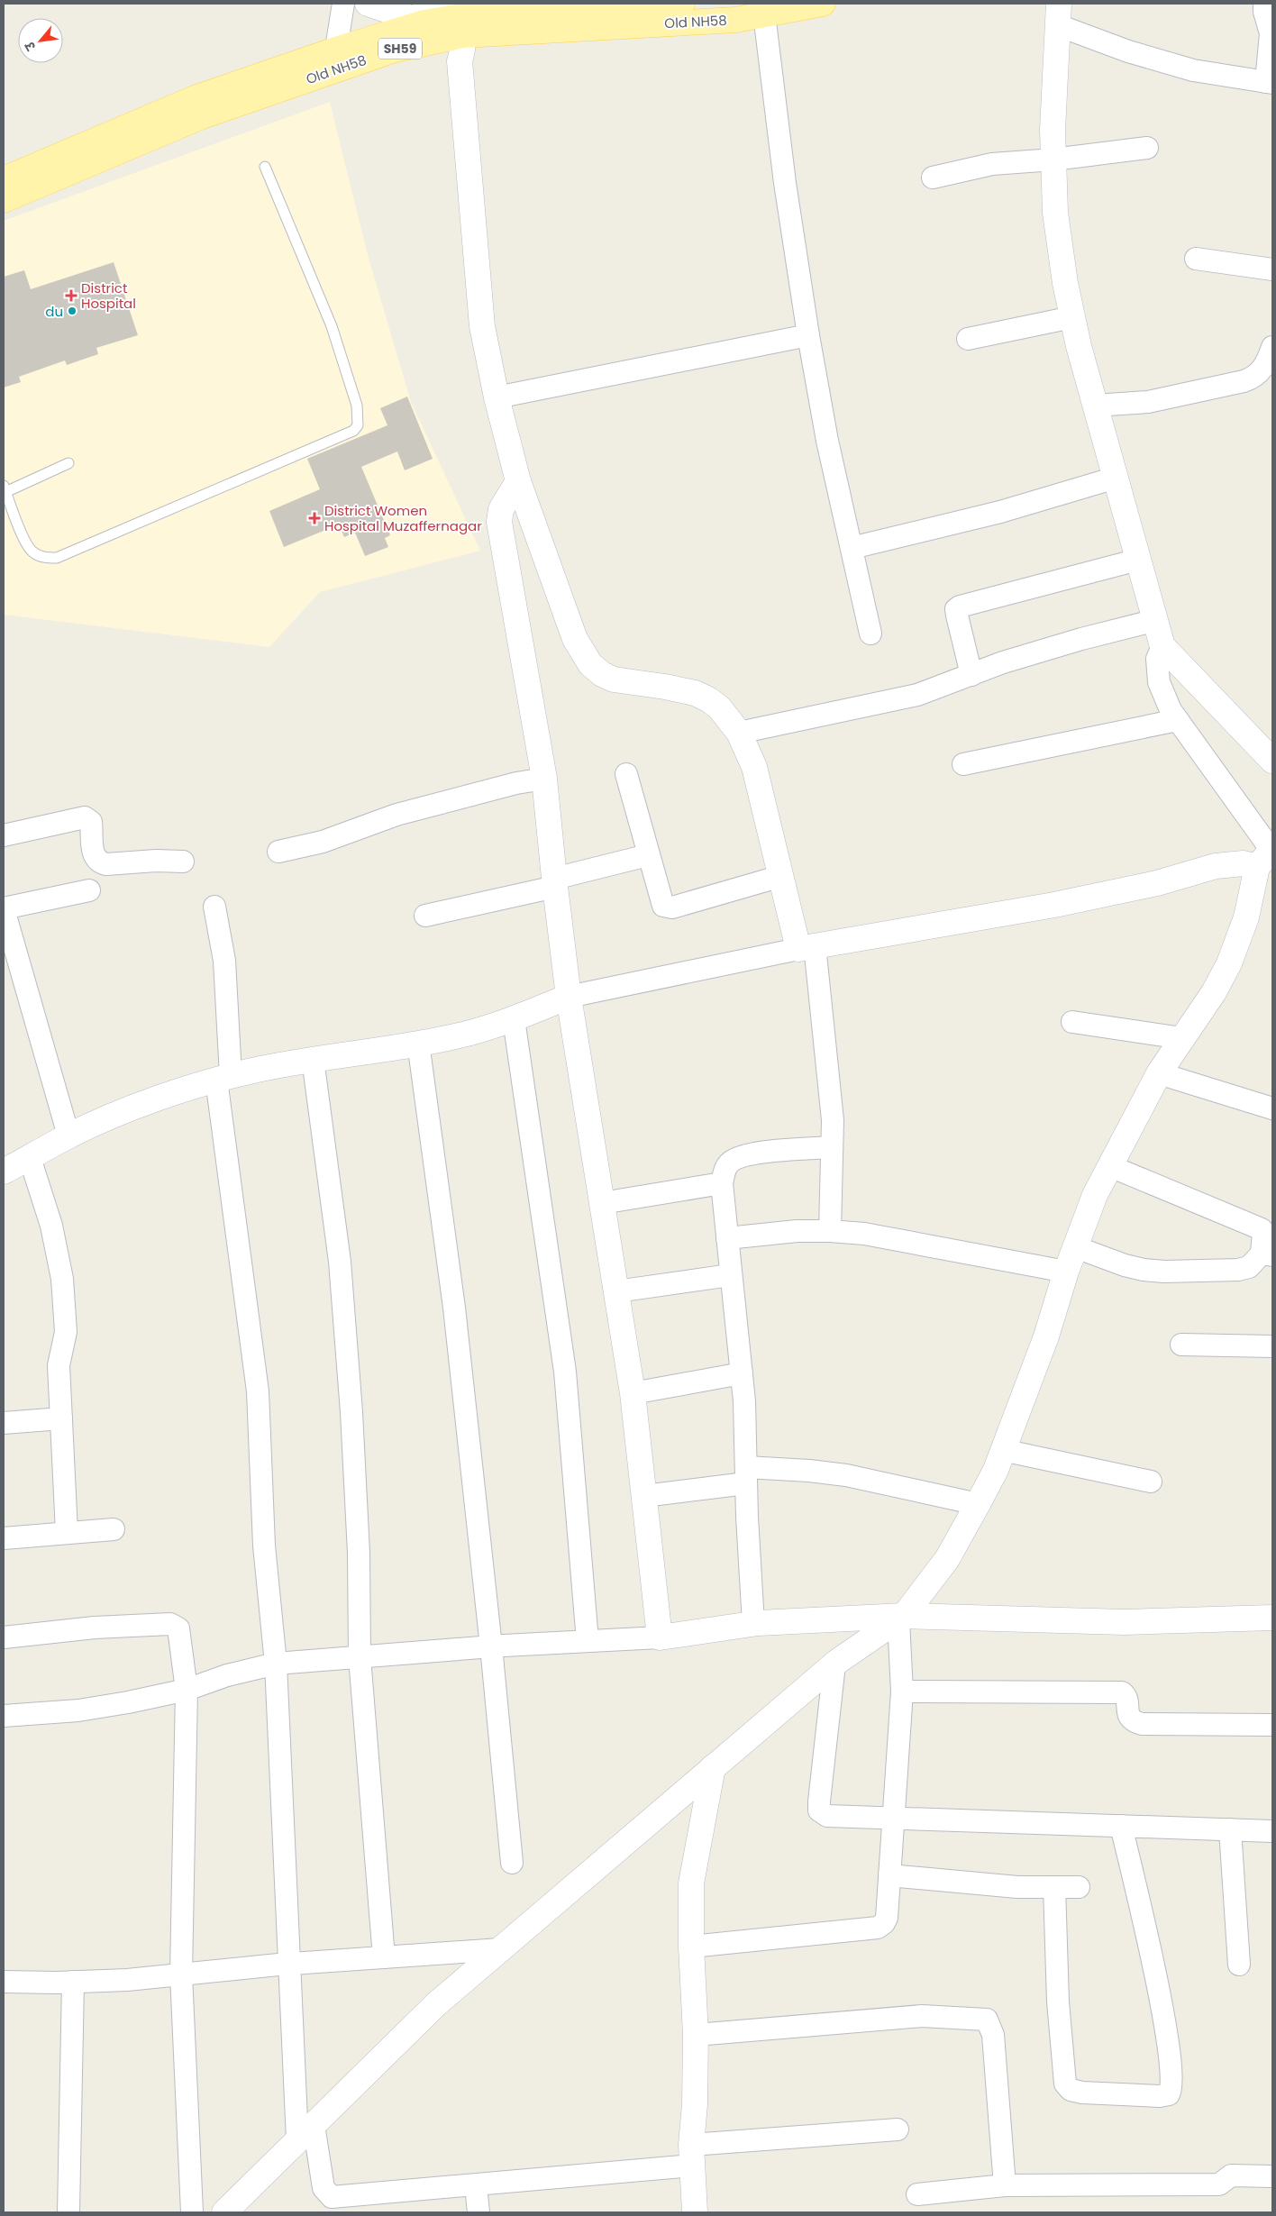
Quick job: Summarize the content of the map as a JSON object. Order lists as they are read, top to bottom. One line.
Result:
{"streets":{"main road":["Old NH58","SH59"]},"places":{"health":["District Hospital","District Women Hospital Muzaffernagar"],"other":["du"]},"north":"bottom left"}
